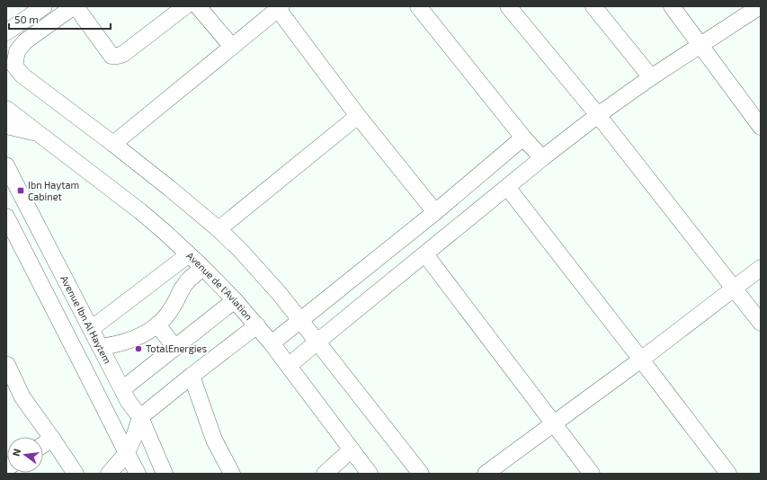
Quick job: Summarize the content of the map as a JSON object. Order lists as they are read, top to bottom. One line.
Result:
{"streets":{"street":["Avenue de l'Aviation","Avenue Ibn Al Haytem"]},"places":{"transit":["Ibn Haytam Cabinet"],"other":["TotalEnergies"]},"scale_bar":"50 m","north":"left"}
